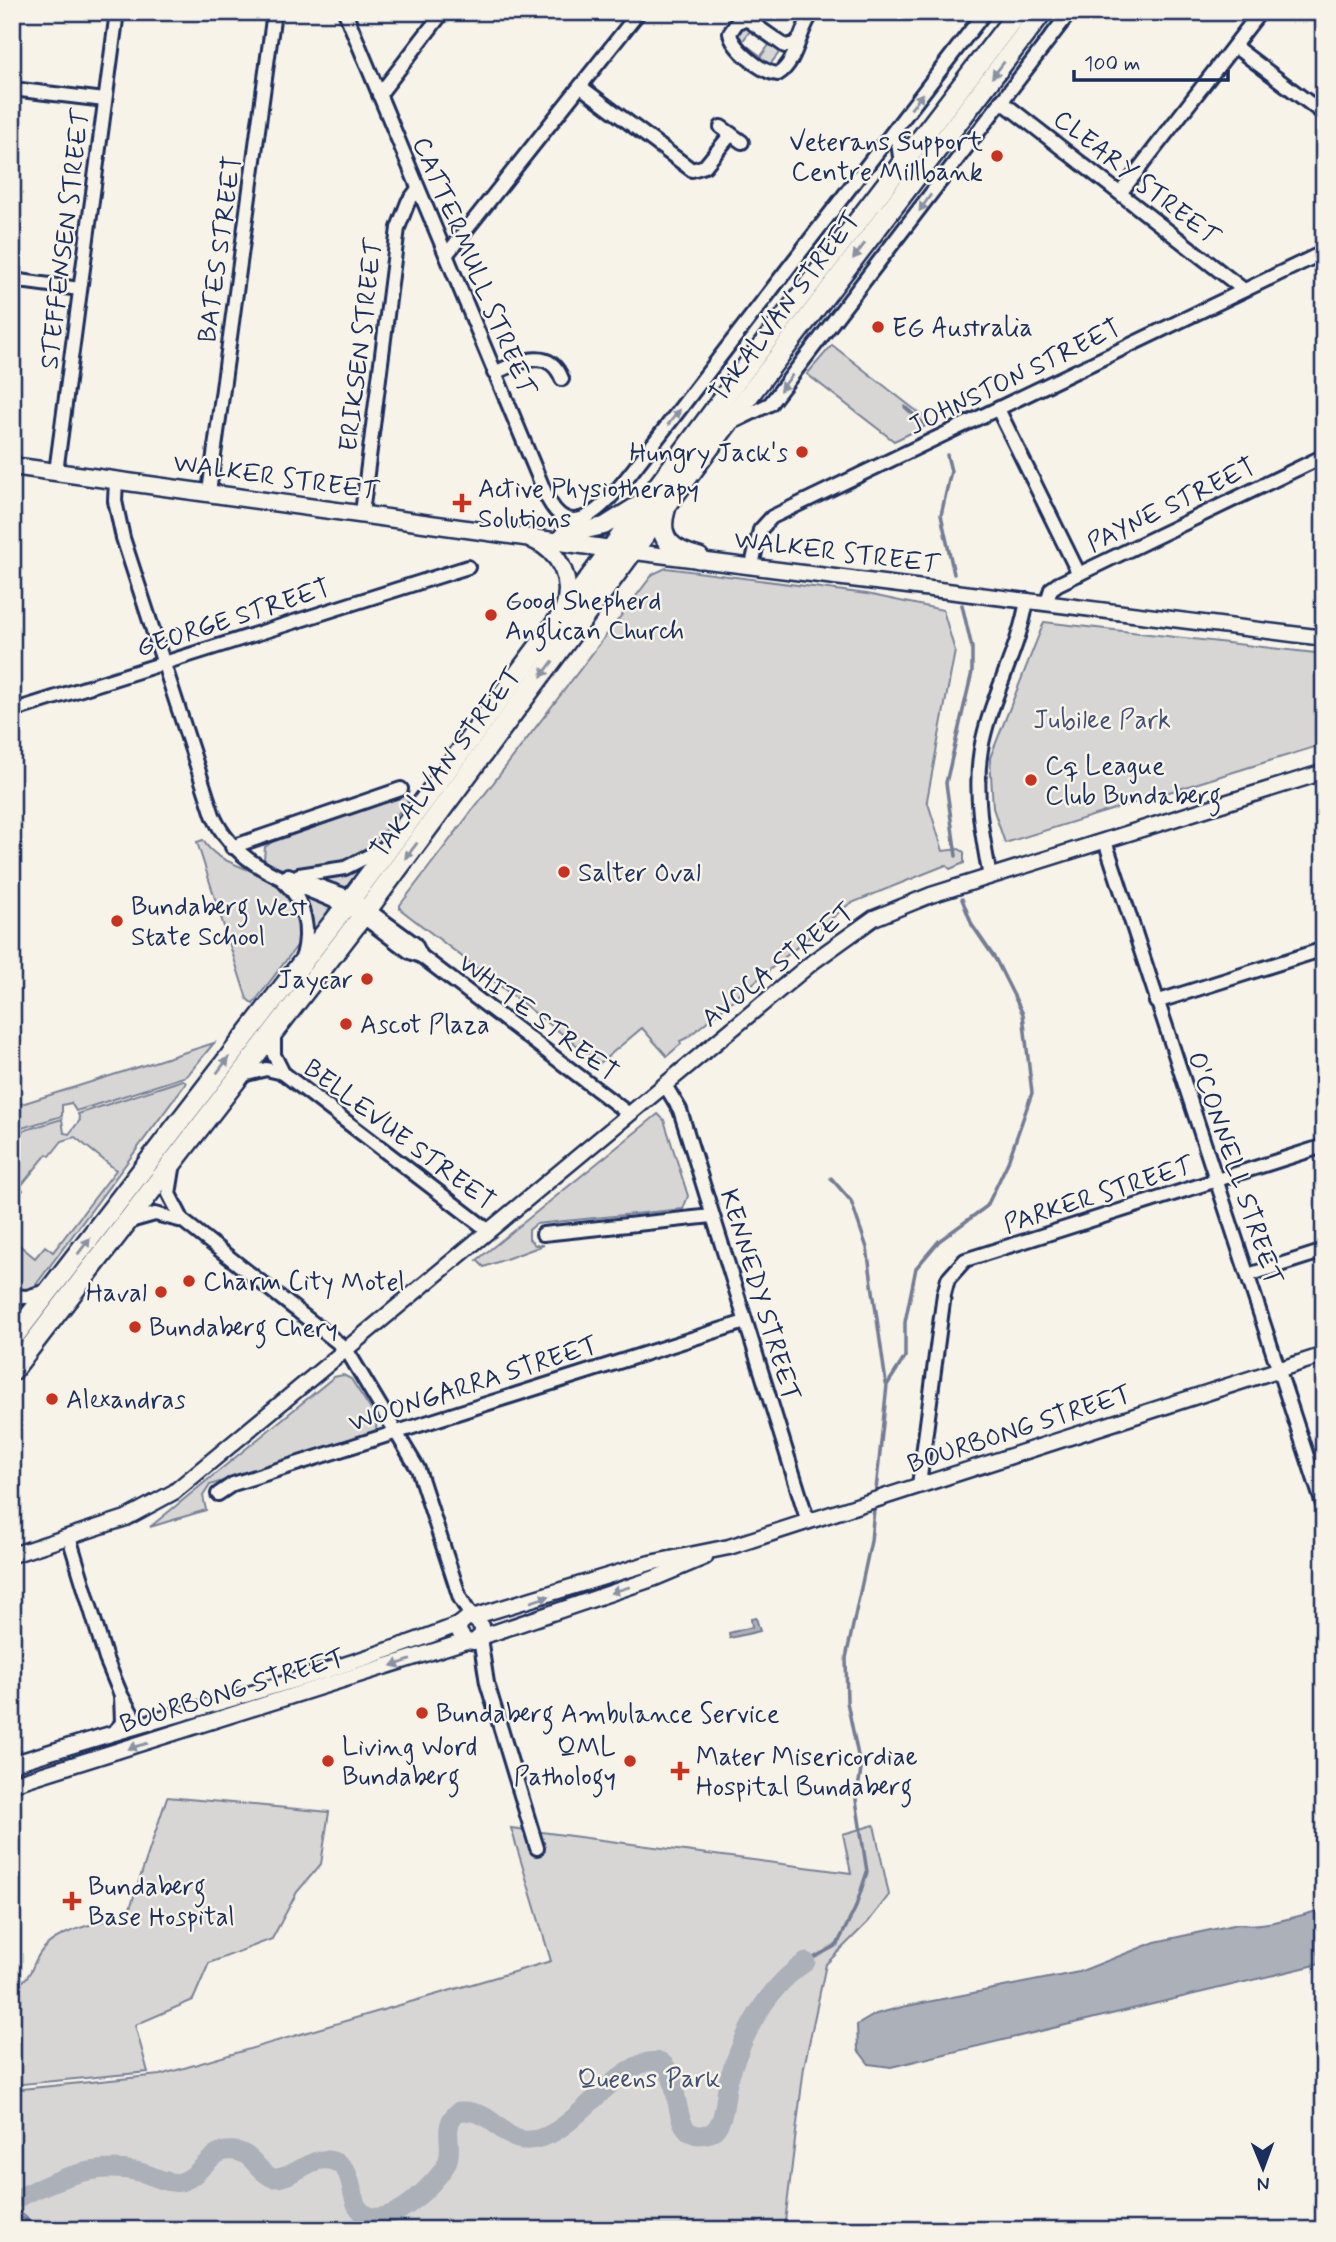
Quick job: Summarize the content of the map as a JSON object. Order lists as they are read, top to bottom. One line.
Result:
{"streets":{"highway":["TAKALVAN STREET"],"main road":["WALKER STREET"],"street":["CLEARY STREET","STEFFENSEN STREET","BATES STREET","CATTERMULL STREET","ERIKSEN STREET","JOHNSTON STREET","PAYNE STREET","GEORGE STREET","AVOCA STREET","WHITE STREET","BELLEVUE STREET","O'CONNELL STREET","PARKER STREET","KENNEDY STREET","WOONGARRA STREET","BOURBONG STREET"]},"crossings":[["CLEARY STREET","TAKALVAN STREET"],["CLEARY STREET","JOHNSTON STREET"],["STEFFENSEN STREET","WALKER STREET"],["BATES STREET","WALKER STREET"],["CATTERMULL STREET","TAKALVAN STREET"],["CATTERMULL STREET","ERIKSEN STREET"],["TAKALVAN STREET","WALKER STREET"],["TAKALVAN STREET","WHITE STREET"],["TAKALVAN STREET","BELLEVUE STREET"],["ERIKSEN STREET","WALKER STREET"],["JOHNSTON STREET","WALKER STREET"],["WALKER STREET","PAYNE STREET"],["AVOCA STREET","WHITE STREET"],["AVOCA STREET","BELLEVUE STREET"],["AVOCA STREET","O'CONNELL STREET"],["AVOCA STREET","KENNEDY STREET"],["O'CONNELL STREET","PARKER STREET"],["O'CONNELL STREET","BOURBONG STREET"],["PARKER STREET","BOURBONG STREET"],["KENNEDY STREET","WOONGARRA STREET"],["KENNEDY STREET","BOURBONG STREET"]],"parks":["Jubilee Park","Queens Park"],"places":{"other":["Veterans Support Centre Millbank","EG Australia","Hungry Jack's","Good Shepherd Anglican Church","Cq League Club Bundaberg","Salter Oval","Bundaberg West State School","Jaycar","Ascot Plaza","Charm City Motel","Haval","Bundaberg Chery","Alexandras","Bundaberg Ambulance Service","Living Word Bundaberg","QML Pathology"],"health":["Active Physiotherapy Solutions","Mater Misericordiae Hospital Bundaberg","Bundaberg Base Hospital"]},"scale_bar":"100 m","north":"bottom"}
